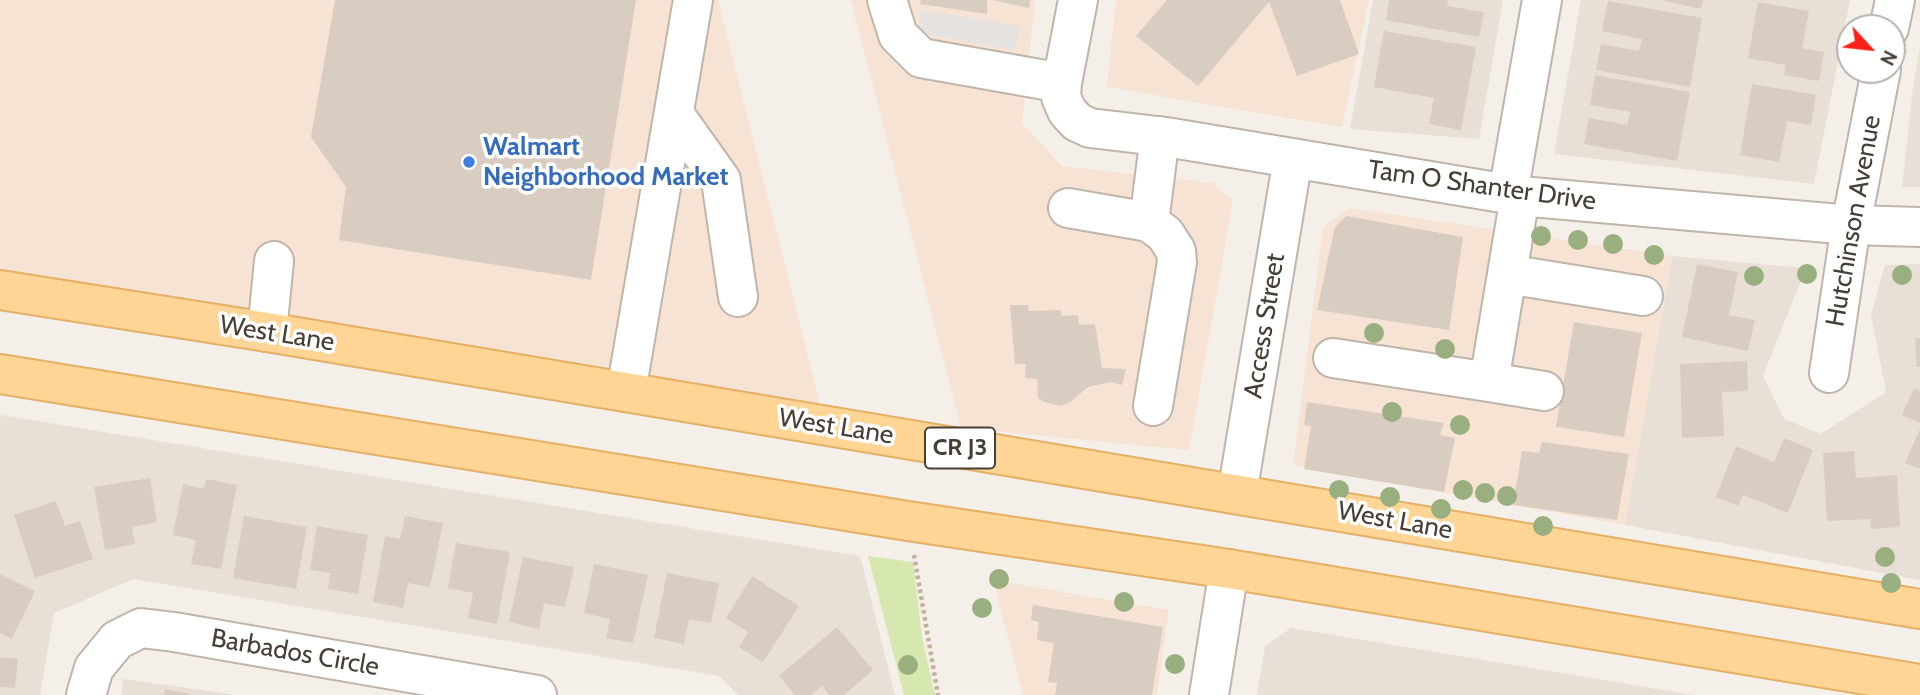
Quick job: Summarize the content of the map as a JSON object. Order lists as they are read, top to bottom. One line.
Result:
{"streets":{"main road":["West Lane","CR J3"],"street":["Tam O Shanter Drive","Hutchinson Avenue","Access Street","Barbados Circle"]},"crossings":[["Tam O Shanter Drive","Hutchinson Avenue"],["Tam O Shanter Drive","Access Street"],["Access Street","West Lane"]],"places":["Walmart Neighborhood Market"],"north":"bottom right"}
